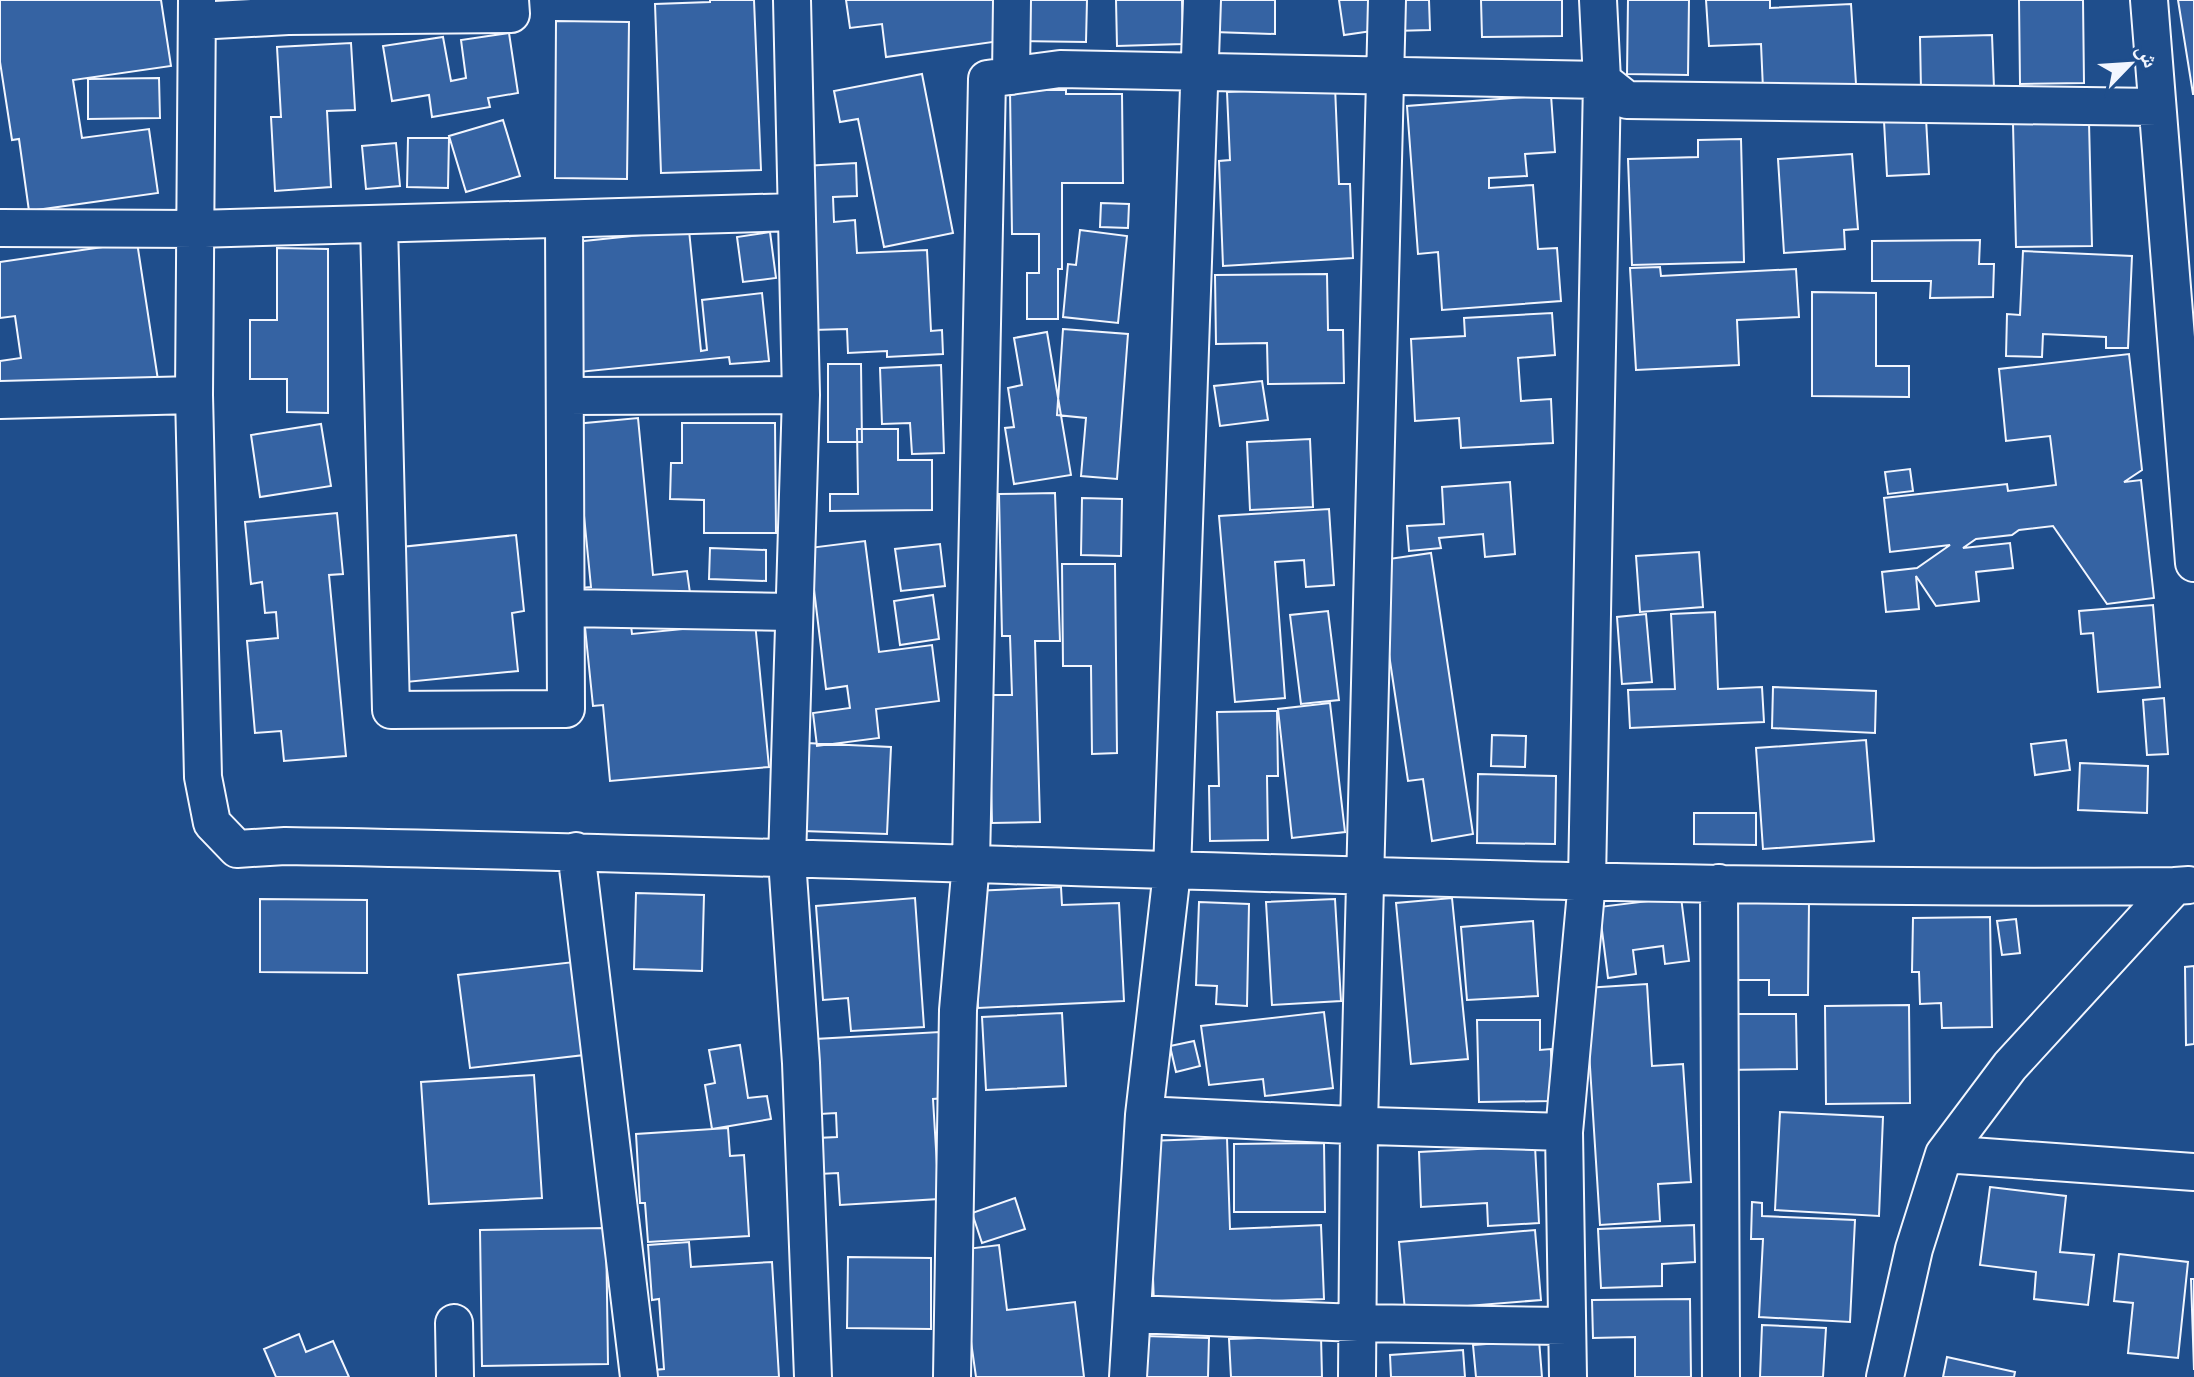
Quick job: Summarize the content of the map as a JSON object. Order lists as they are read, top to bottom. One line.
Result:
{"north":"top right"}
